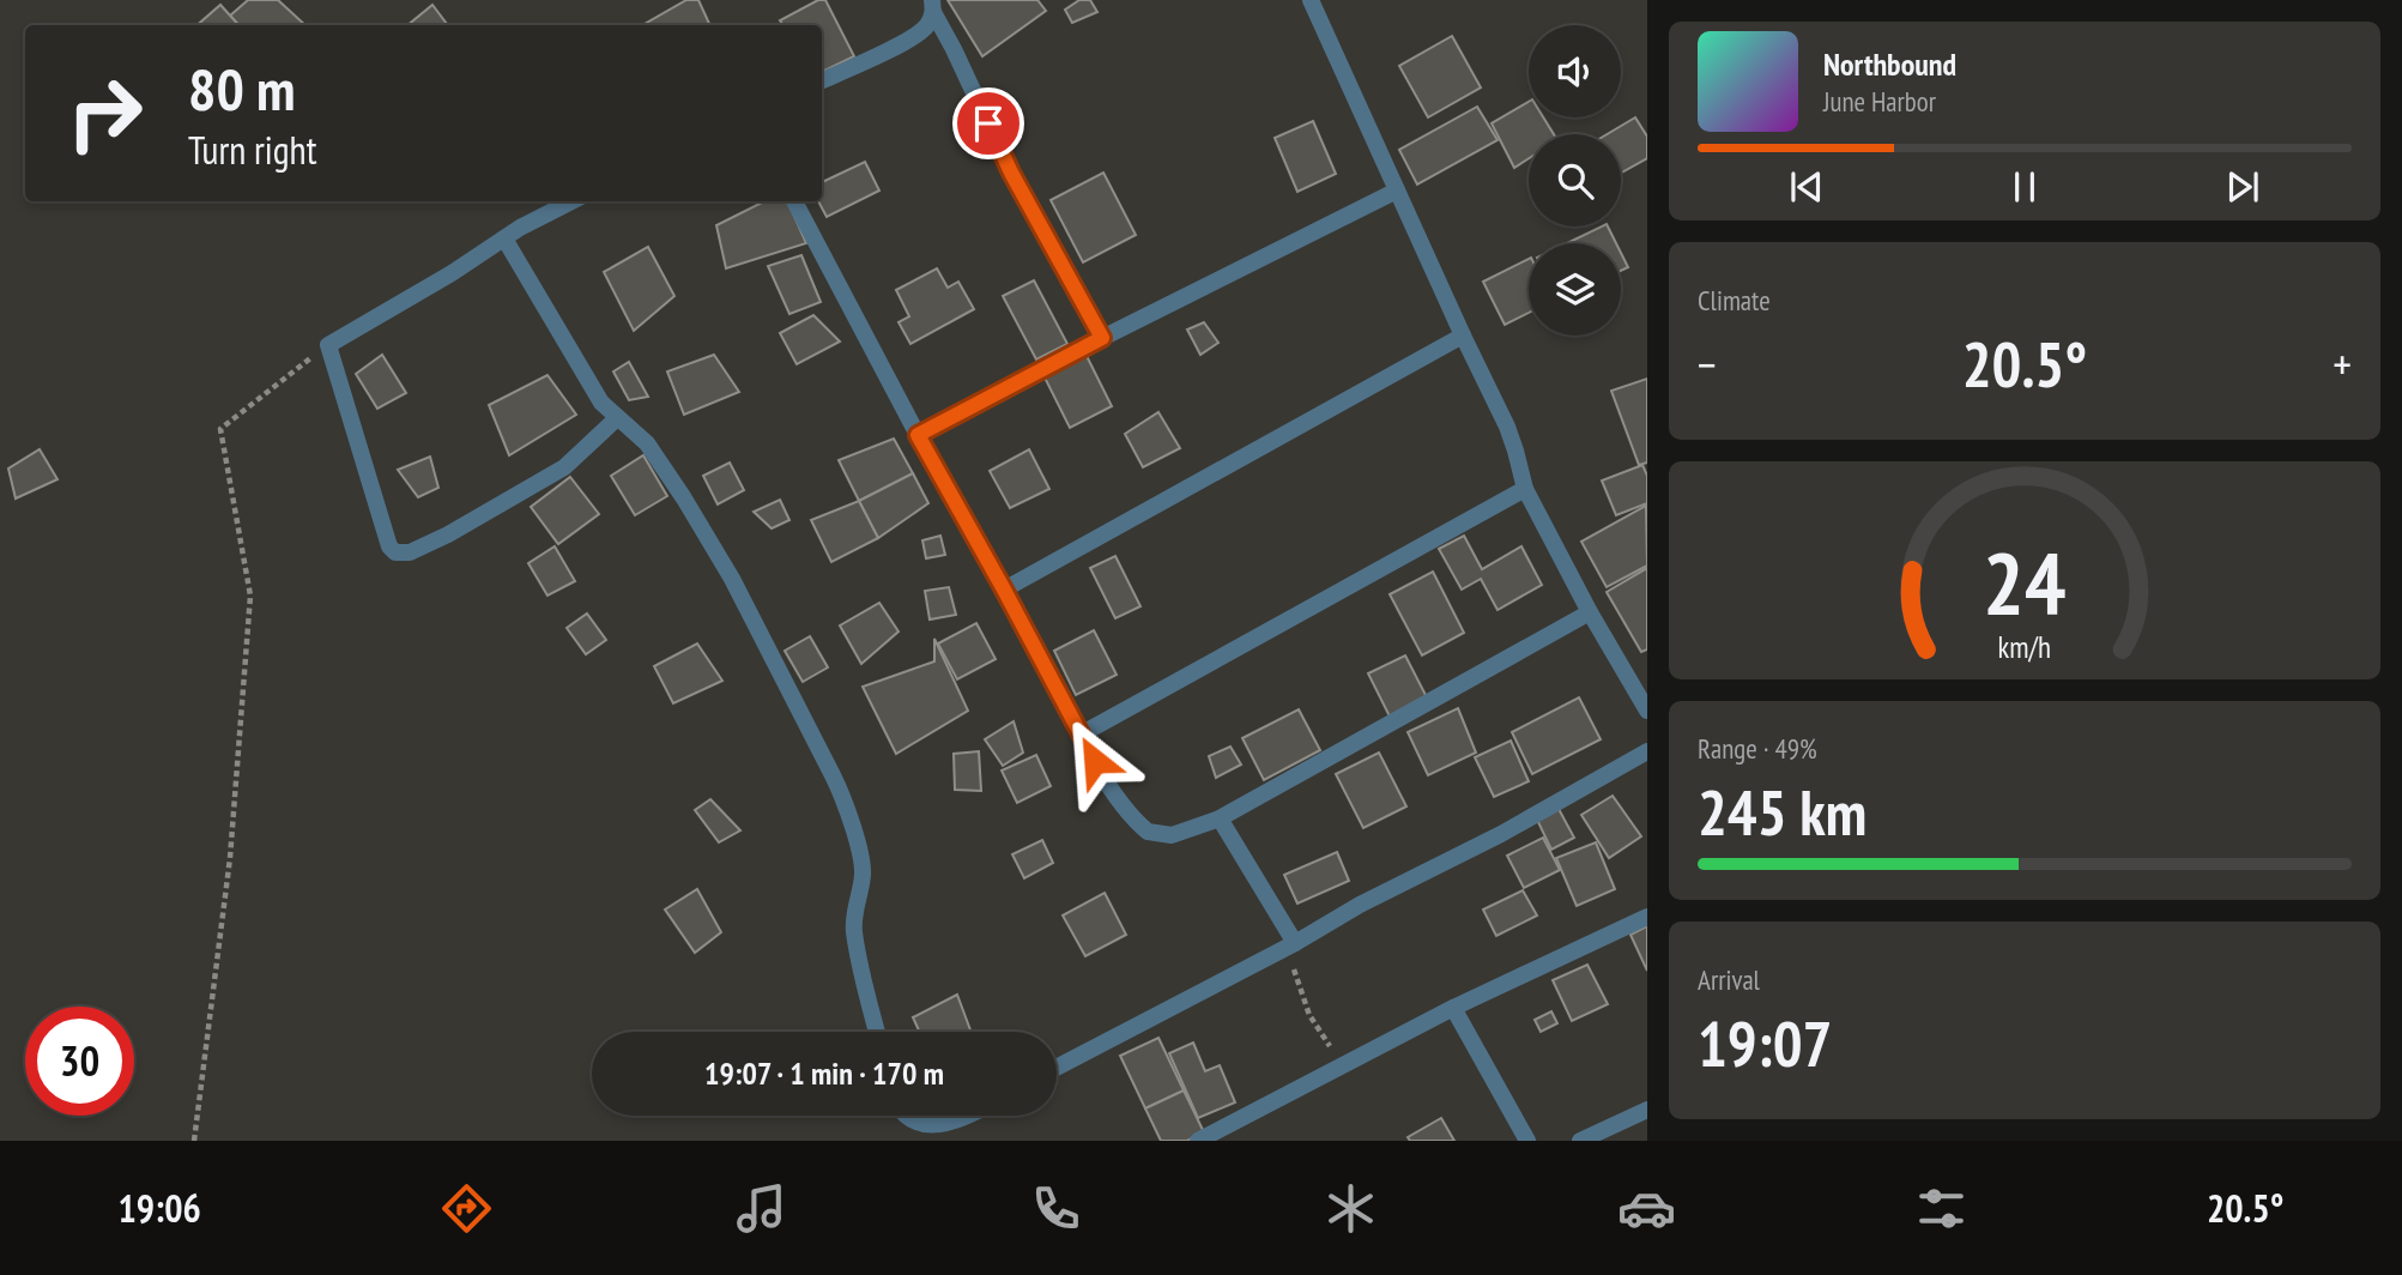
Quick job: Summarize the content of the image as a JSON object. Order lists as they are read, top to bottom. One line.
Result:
{"page":{"turn":["80 m","Turn right"],"song":["Northbound","June Harbor"],"tile":["Climate",["Range · 49%","245 km"],["Arrival","19:07"]],"heat":["−","20.5°","+"],"limit":"30","trip":"19:07 · 1 min · 170 m","tabs":["19:06","20.5°"],"gauge":["24","km/h"]}}
